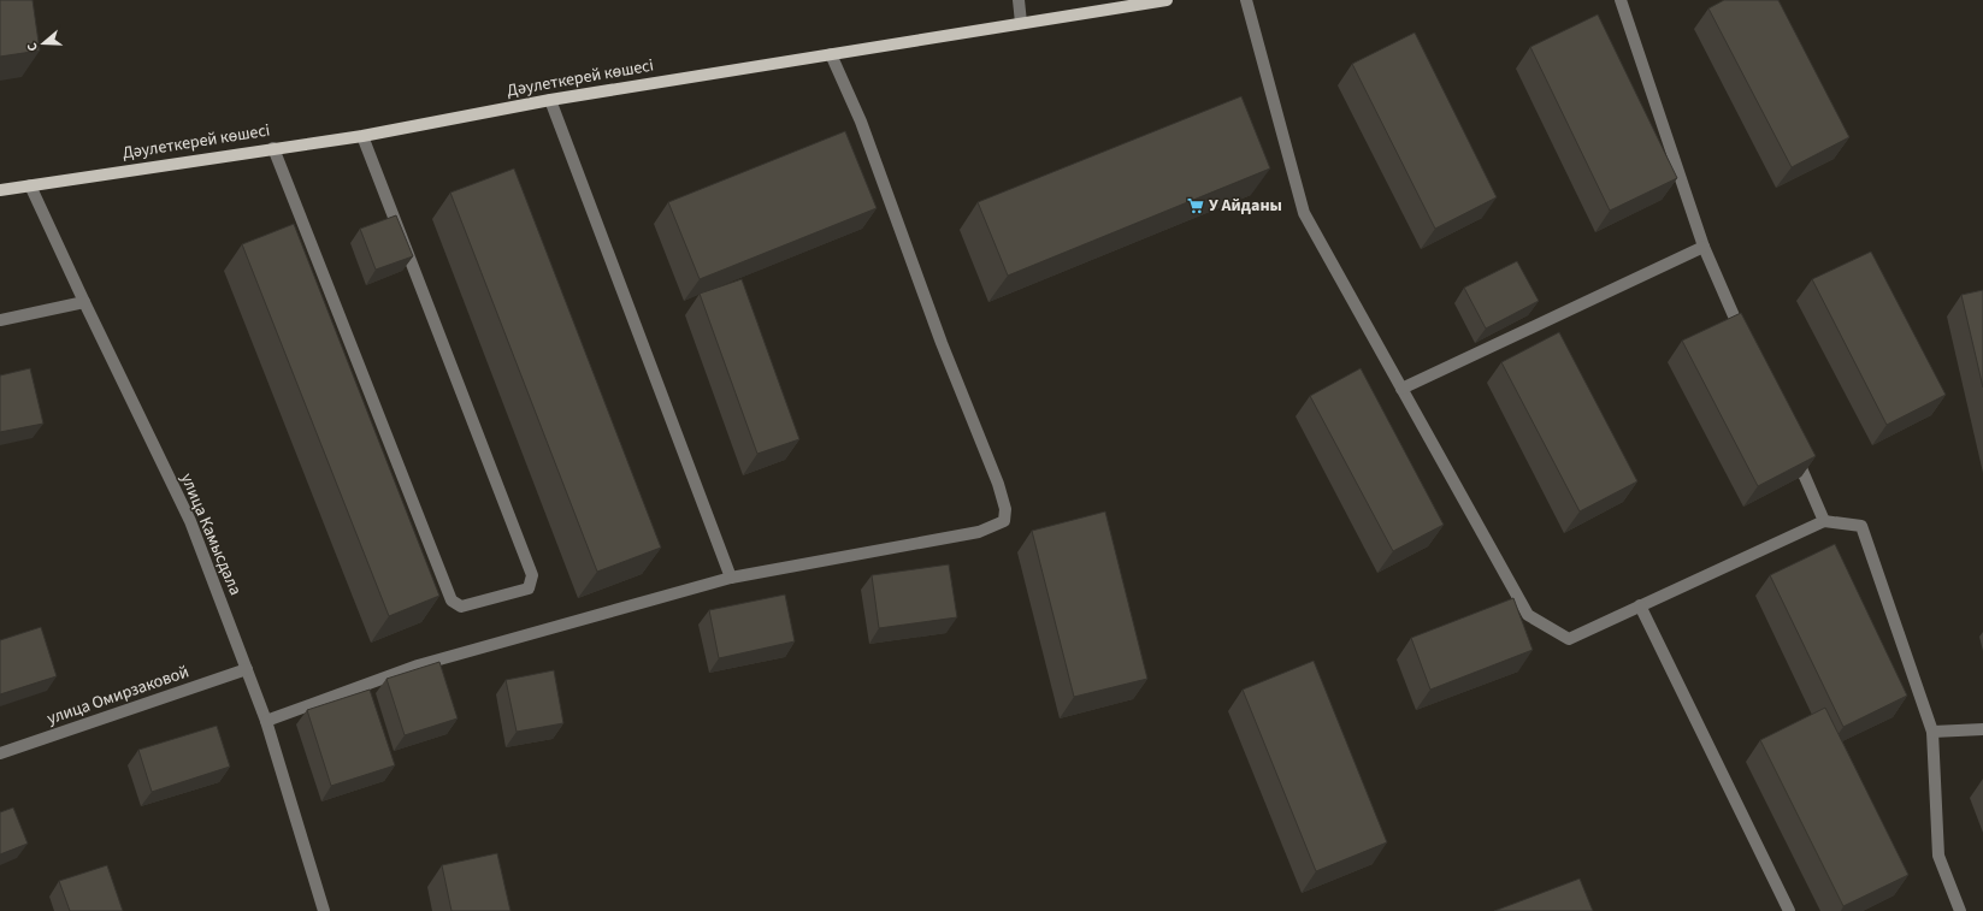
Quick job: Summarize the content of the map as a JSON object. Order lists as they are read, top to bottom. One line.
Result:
{"streets":{"main road":["Дәулеткерей көшесі"],"street":["улица Камысдала","улица Омирзаковой"]},"crossings":[["Дәулеткерей көшесі","улица Камысдала"],["улица Камысдала","улица Омирзаковой"]],"places":{"supermarket":["У Айданы"]},"north":"left"}
